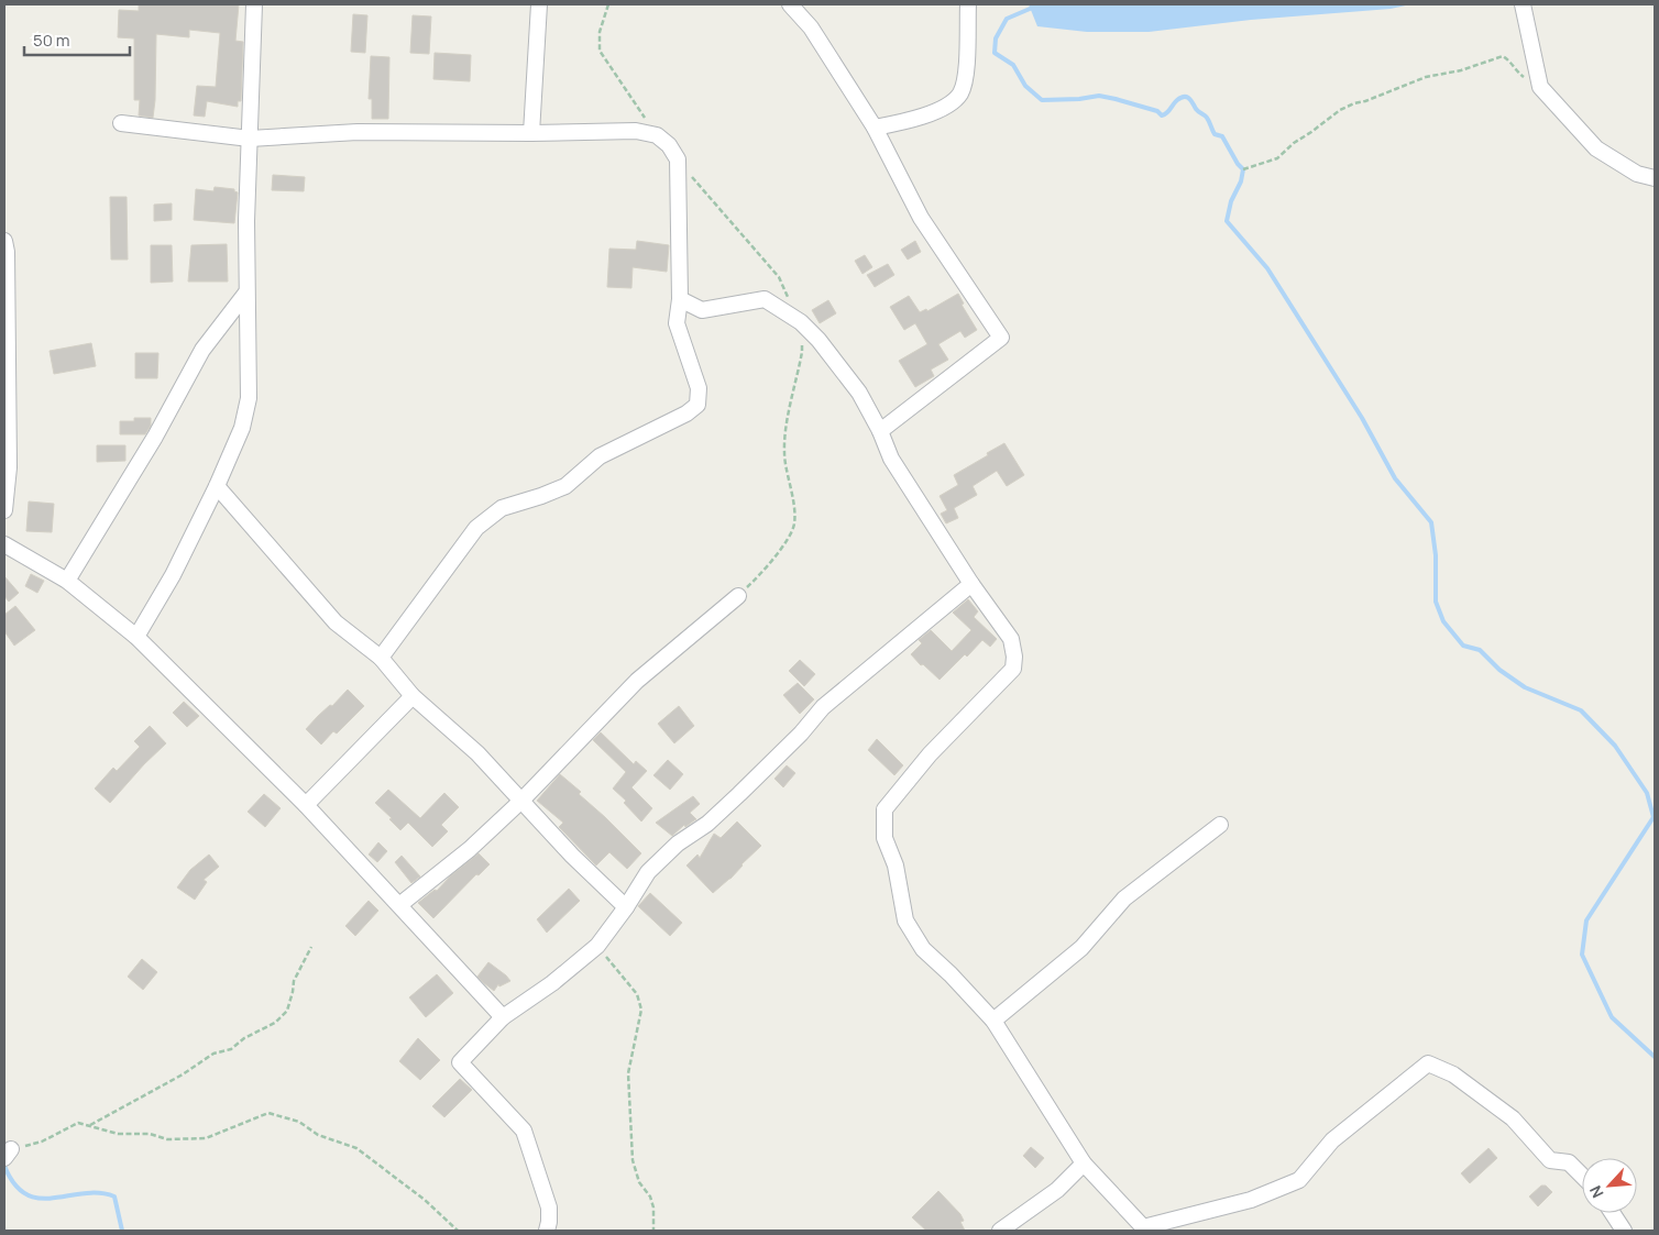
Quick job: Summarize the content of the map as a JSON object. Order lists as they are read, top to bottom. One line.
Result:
{"scale_bar":"50 m","north":"bottom left"}
